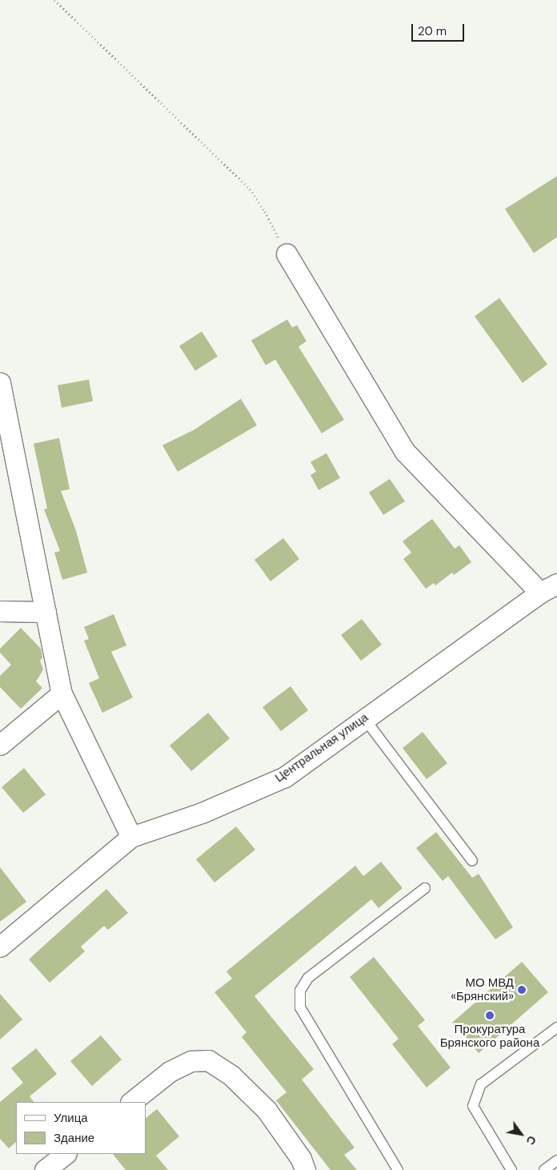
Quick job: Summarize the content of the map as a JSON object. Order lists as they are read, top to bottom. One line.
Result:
{"streets":{"street":["Центральная улица"]},"places":["МО МВД «Брянский»","Прокуратура Брянского района"],"legend":["Улица","Здание"],"scale_bar":"20 m","north":"bottom right"}
